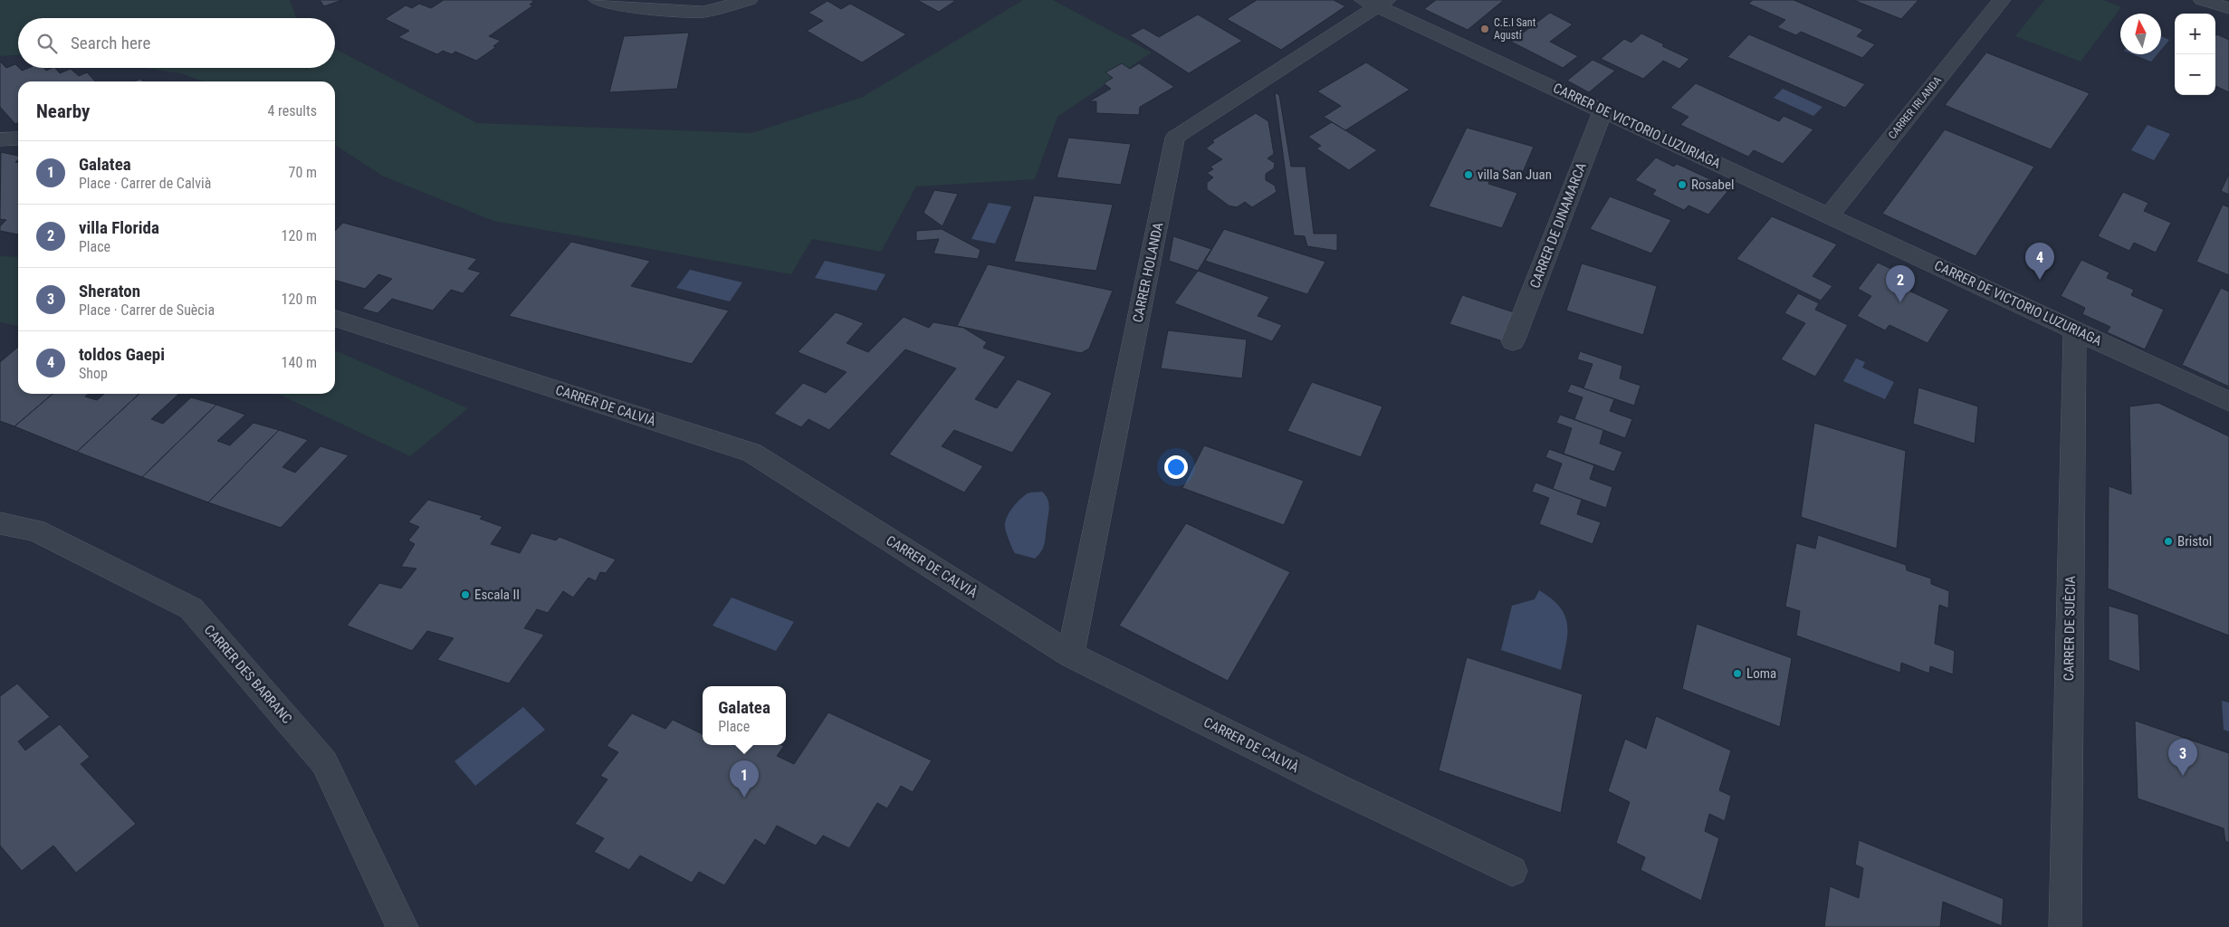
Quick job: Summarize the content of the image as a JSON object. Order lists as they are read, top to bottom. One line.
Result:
{"streets":{"street":["CARRER IRLANDA","CARRER DE VICTORIO LUZURIAGA","CARRER DE DINAMARCA","CARRER HOLANDA","CARRER DE CALVIÀ","CARRER DE SUÈCIA","CARRER DES BARRANC"]},"crossings":[["CARRER IRLANDA","CARRER DE VICTORIO LUZURIAGA"],["CARRER DE VICTORIO LUZURIAGA","CARRER DE DINAMARCA"],["CARRER DE VICTORIO LUZURIAGA","CARRER HOLANDA"],["CARRER DE VICTORIO LUZURIAGA","CARRER DE SUÈCIA"],["CARRER HOLANDA","CARRER DE CALVIÀ"]],"places":["C.E.I Sant Agustí","villa San Juan","Rosabel","Bristol","Escala II","Loma"],"north":"top","page":{"map_buttons":["+","−"],"search":"Search here","heading":["Nearby","4 results"],"list":[{"mark":"1","name":"Galatea","note":"Place · Carrer de Calvià","value":"70 m"},{"mark":"2","name":"villa Florida","note":"Place","value":"120 m"},{"mark":"3","name":"Sheraton","note":"Place · Carrer de Suècia","value":"120 m"},{"mark":"4","name":"toldos Gaepi","note":"Shop","value":"140 m"}],"pins":["4","2","3","1"],"popup":["Galatea","Place"]}}
